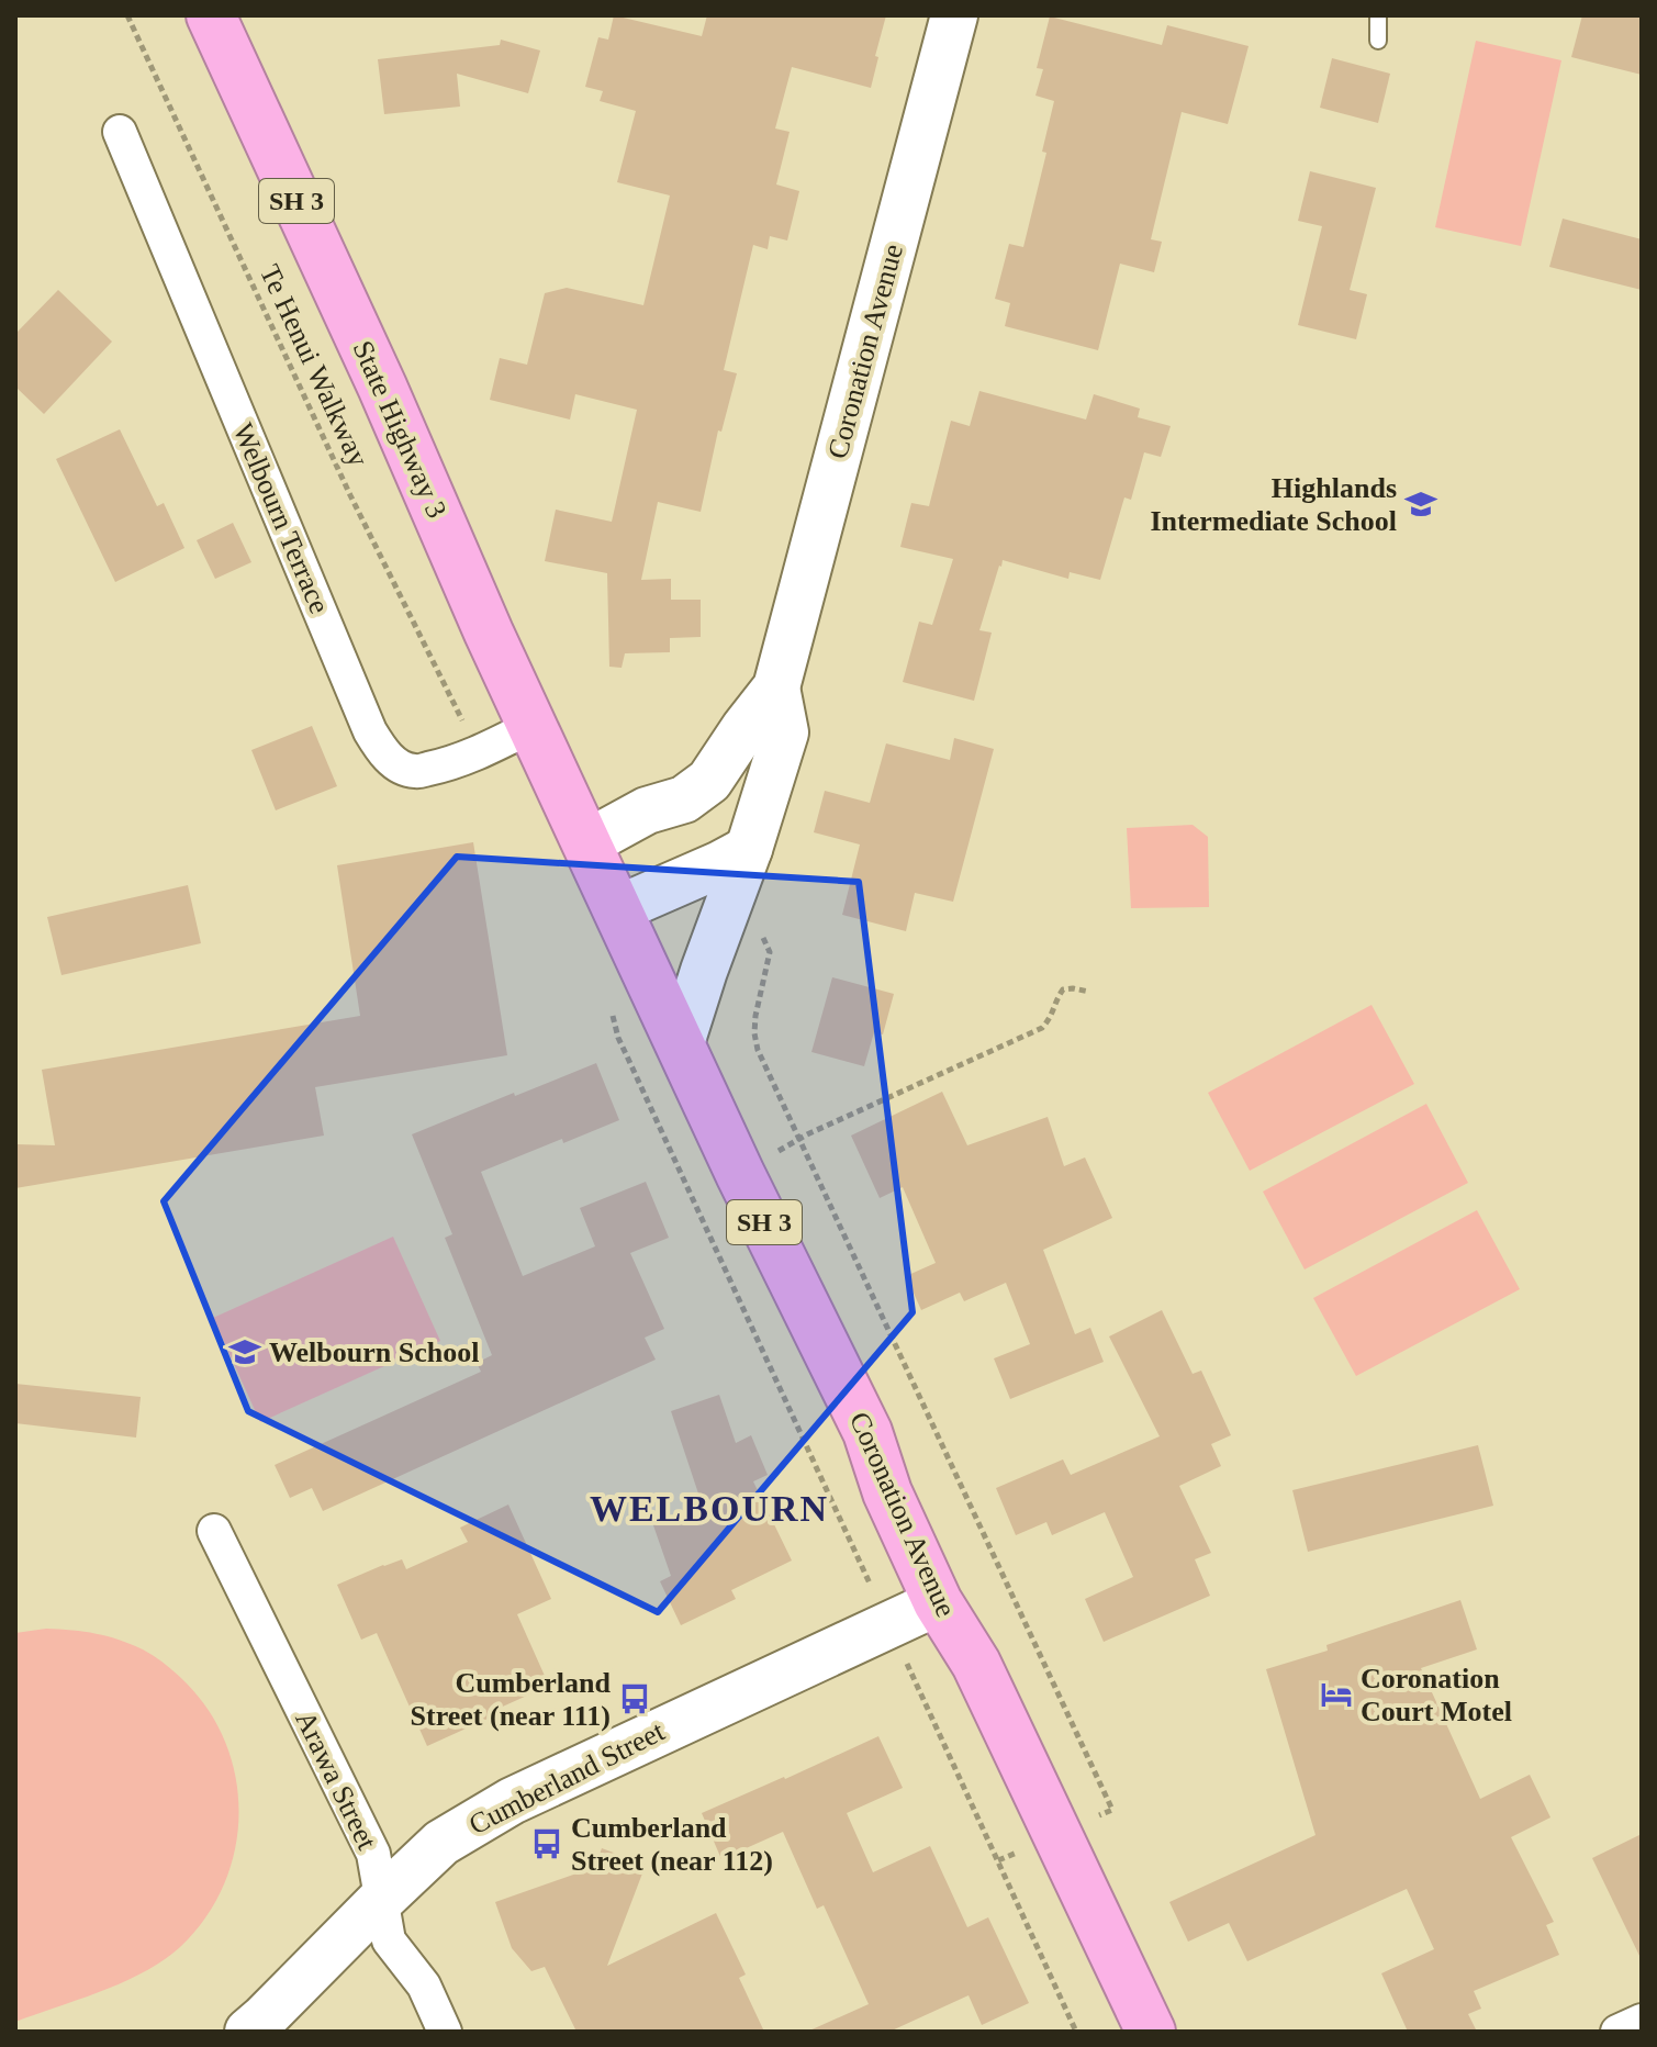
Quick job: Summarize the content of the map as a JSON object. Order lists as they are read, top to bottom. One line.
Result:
{"streets":{"highway":["SH 3","Coronation Avenue","State Highway 3"],"main road":["Cumberland Street"],"street":["Welbourn Terrace","Arawa Street"],"path":["Te Henui Walkway"]},"crossings":[["Coronation Avenue","State Highway 3"],["Coronation Avenue","Cumberland Street"],["State Highway 3","Welbourn Terrace"],["Cumberland Street","Arawa Street"]],"districts":["WELBOURN"],"places":{"school or university":["Highlands Intermediate School","Welbourn School"],"hotel":["Coronation Court Motel"],"bus stop":["Cumberland Street (near 111)","Cumberland Street (near 112)"]}}
